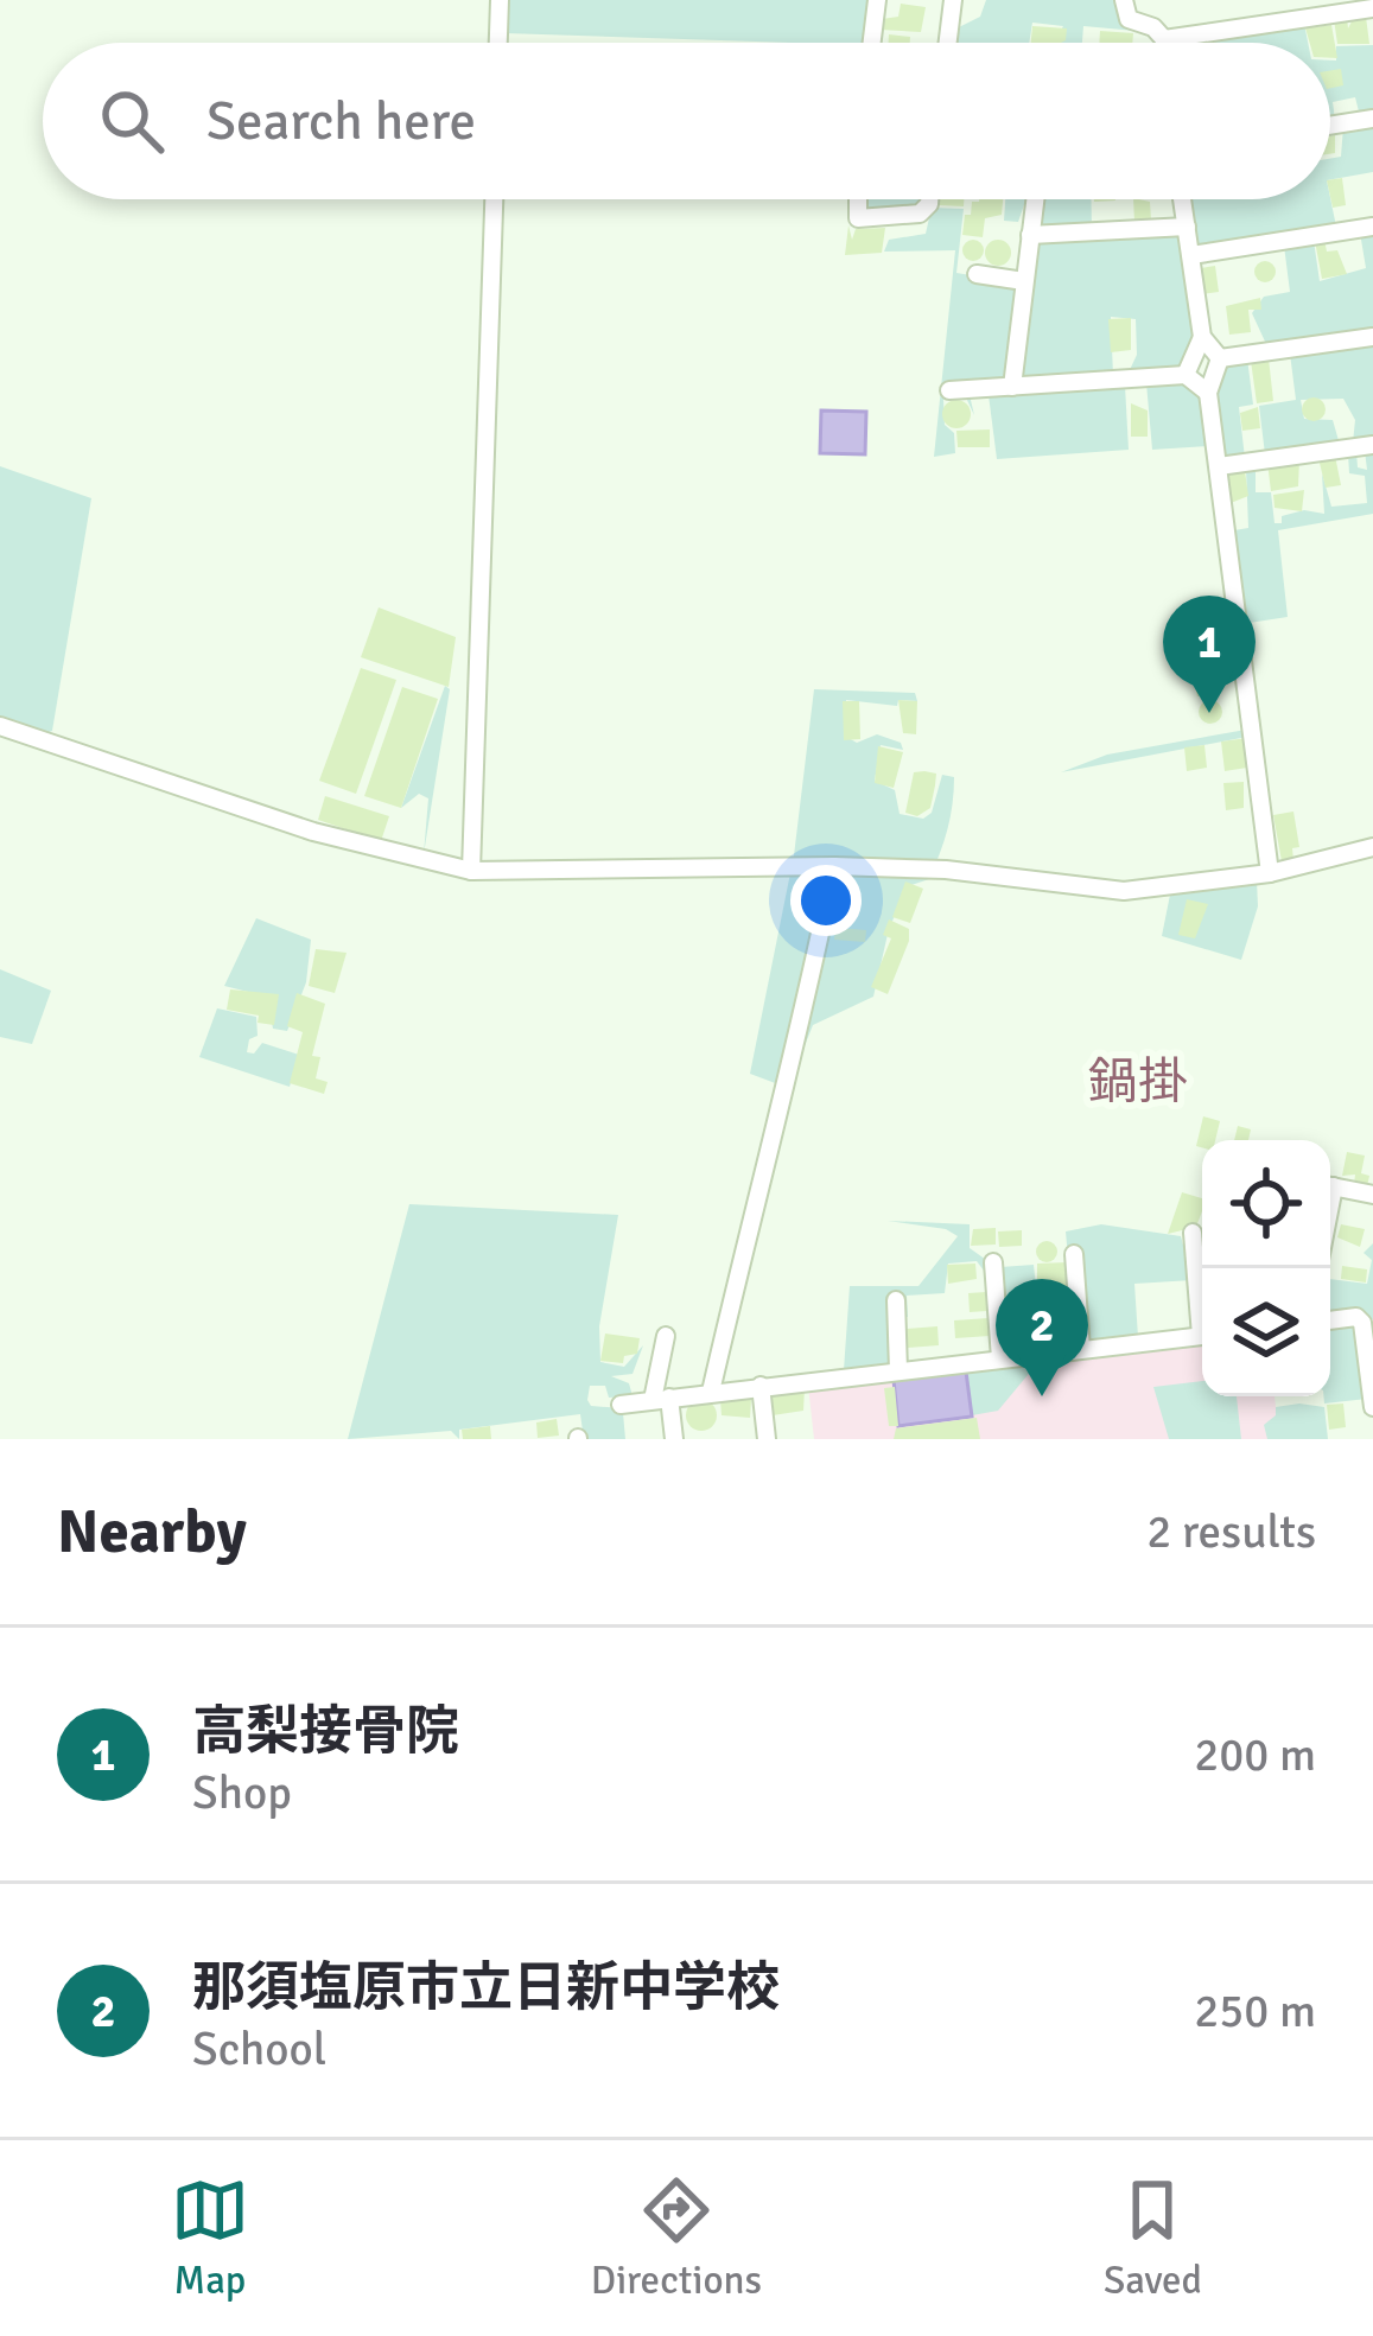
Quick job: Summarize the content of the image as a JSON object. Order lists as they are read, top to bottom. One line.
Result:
{"districts":["鍋掛"],"page":{"search":"Search here","pins":["1","2"],"heading":["Nearby","2 results"],"list":[{"mark":"1","name":"高梨接骨院","note":"Shop","value":"200 m"},{"mark":"2","name":"那須塩原市立日新中学校","note":"School","value":"250 m"}],"nav":["Map","Directions","Saved"]}}
